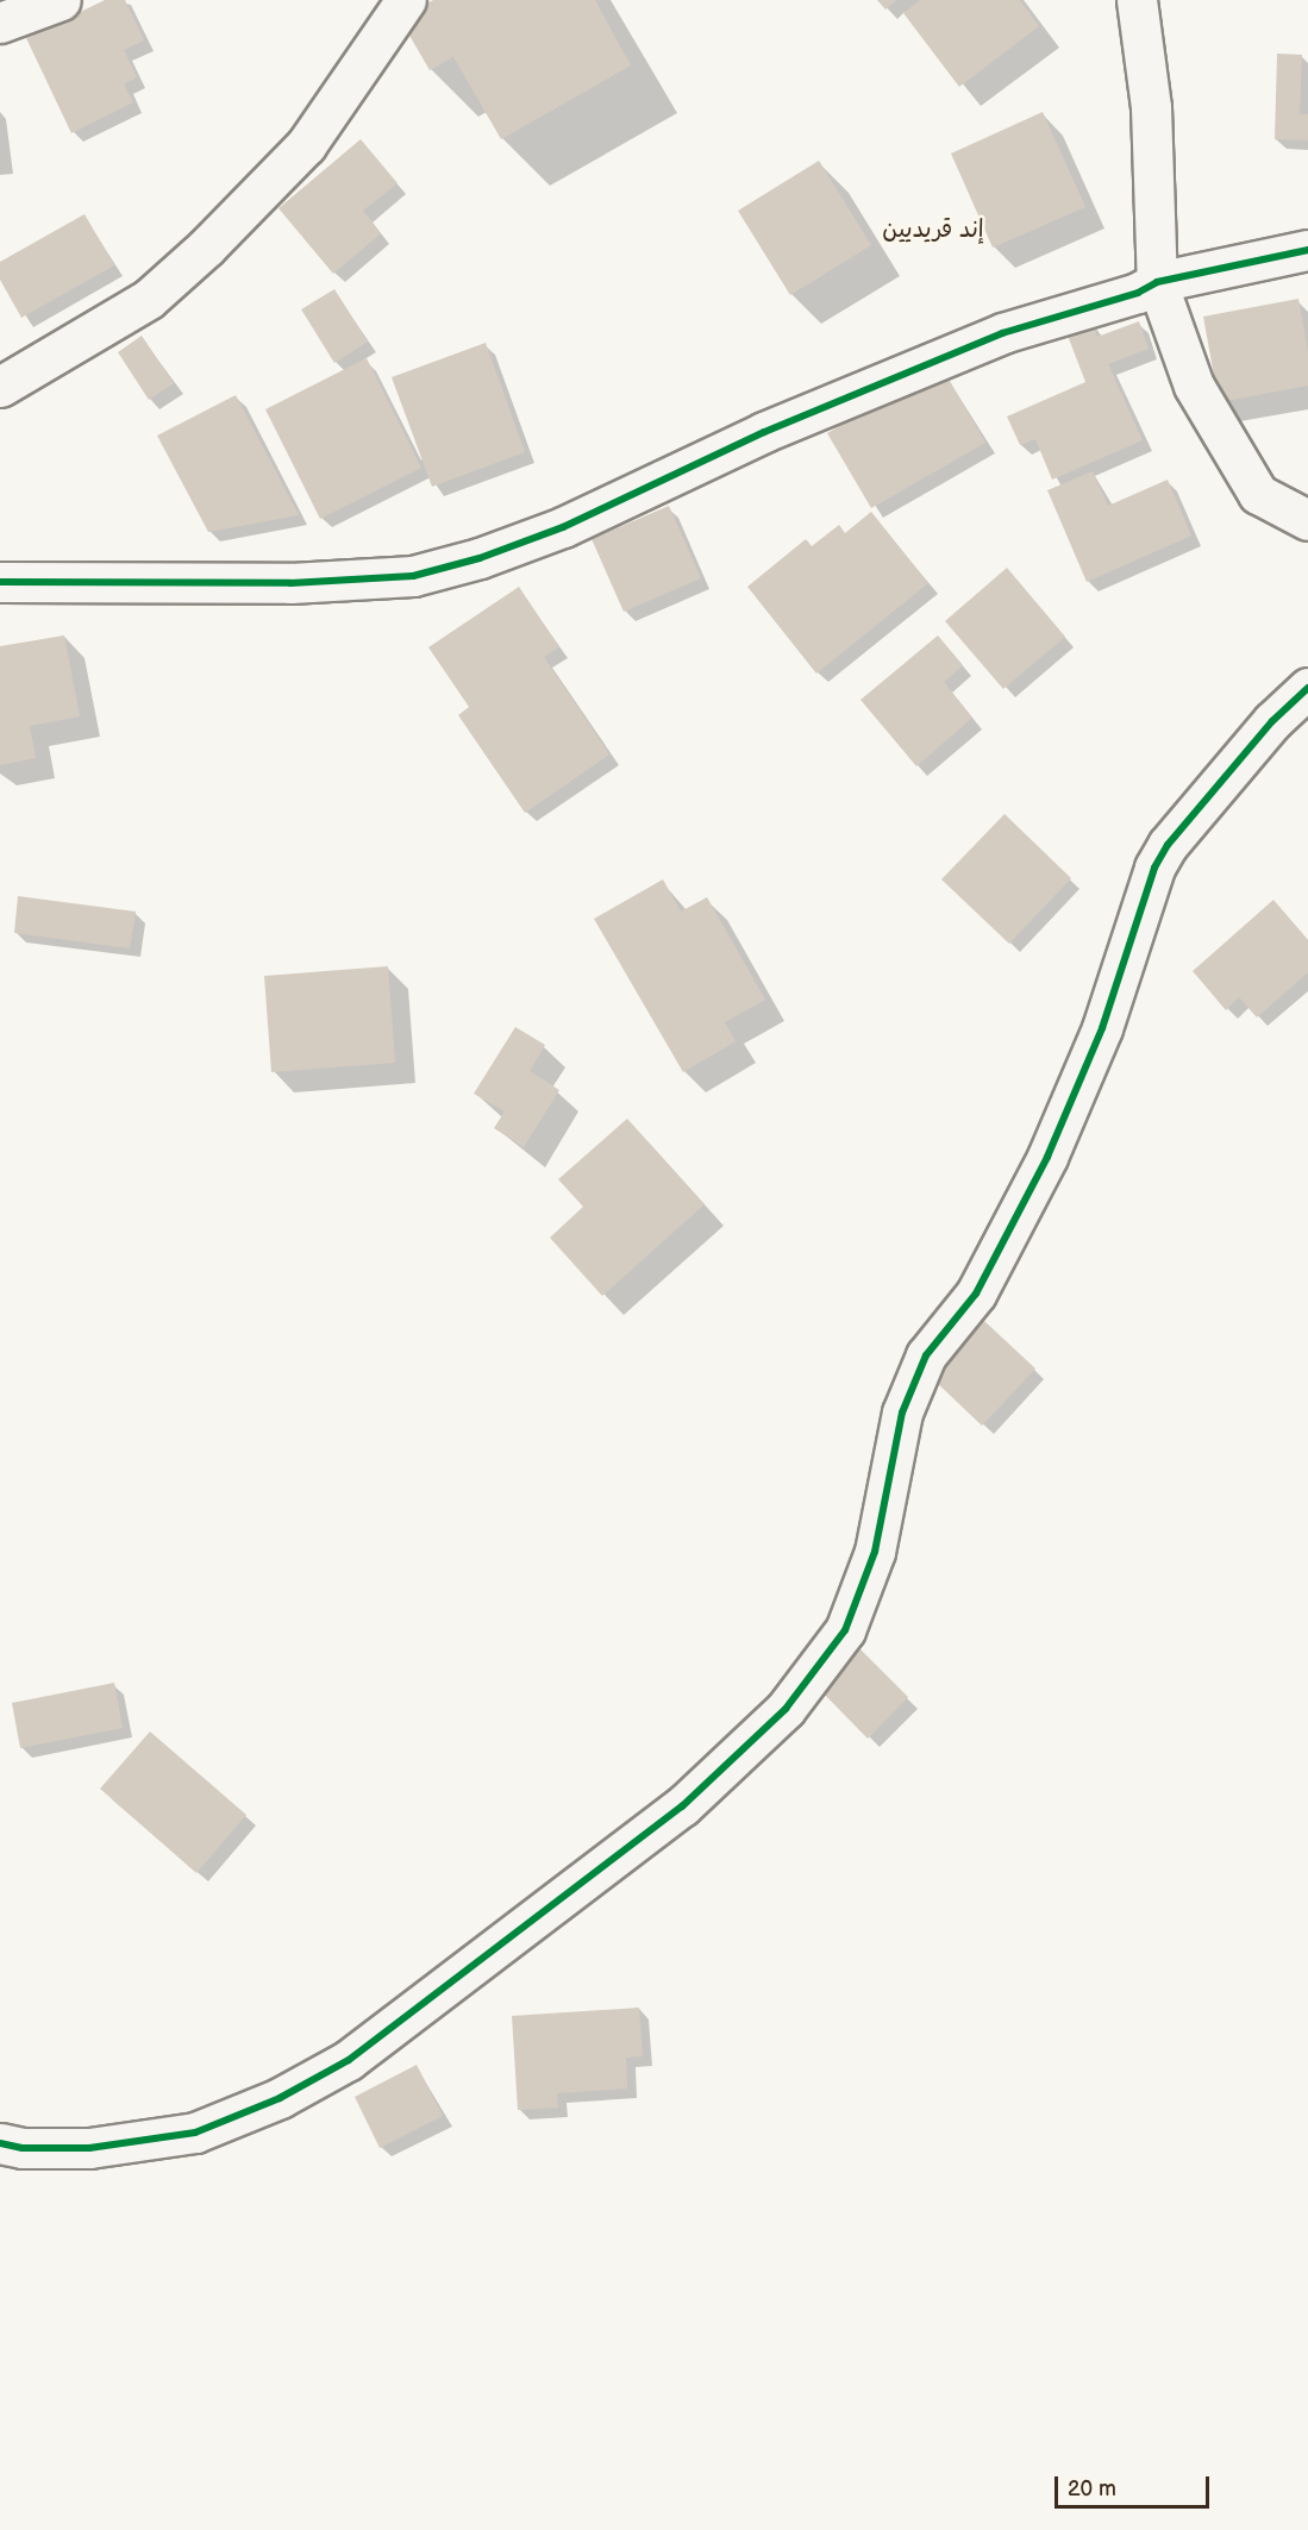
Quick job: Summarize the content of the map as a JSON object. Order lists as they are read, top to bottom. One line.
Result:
{"districts":["إند قريديين"],"scale_bar":"20 m"}
